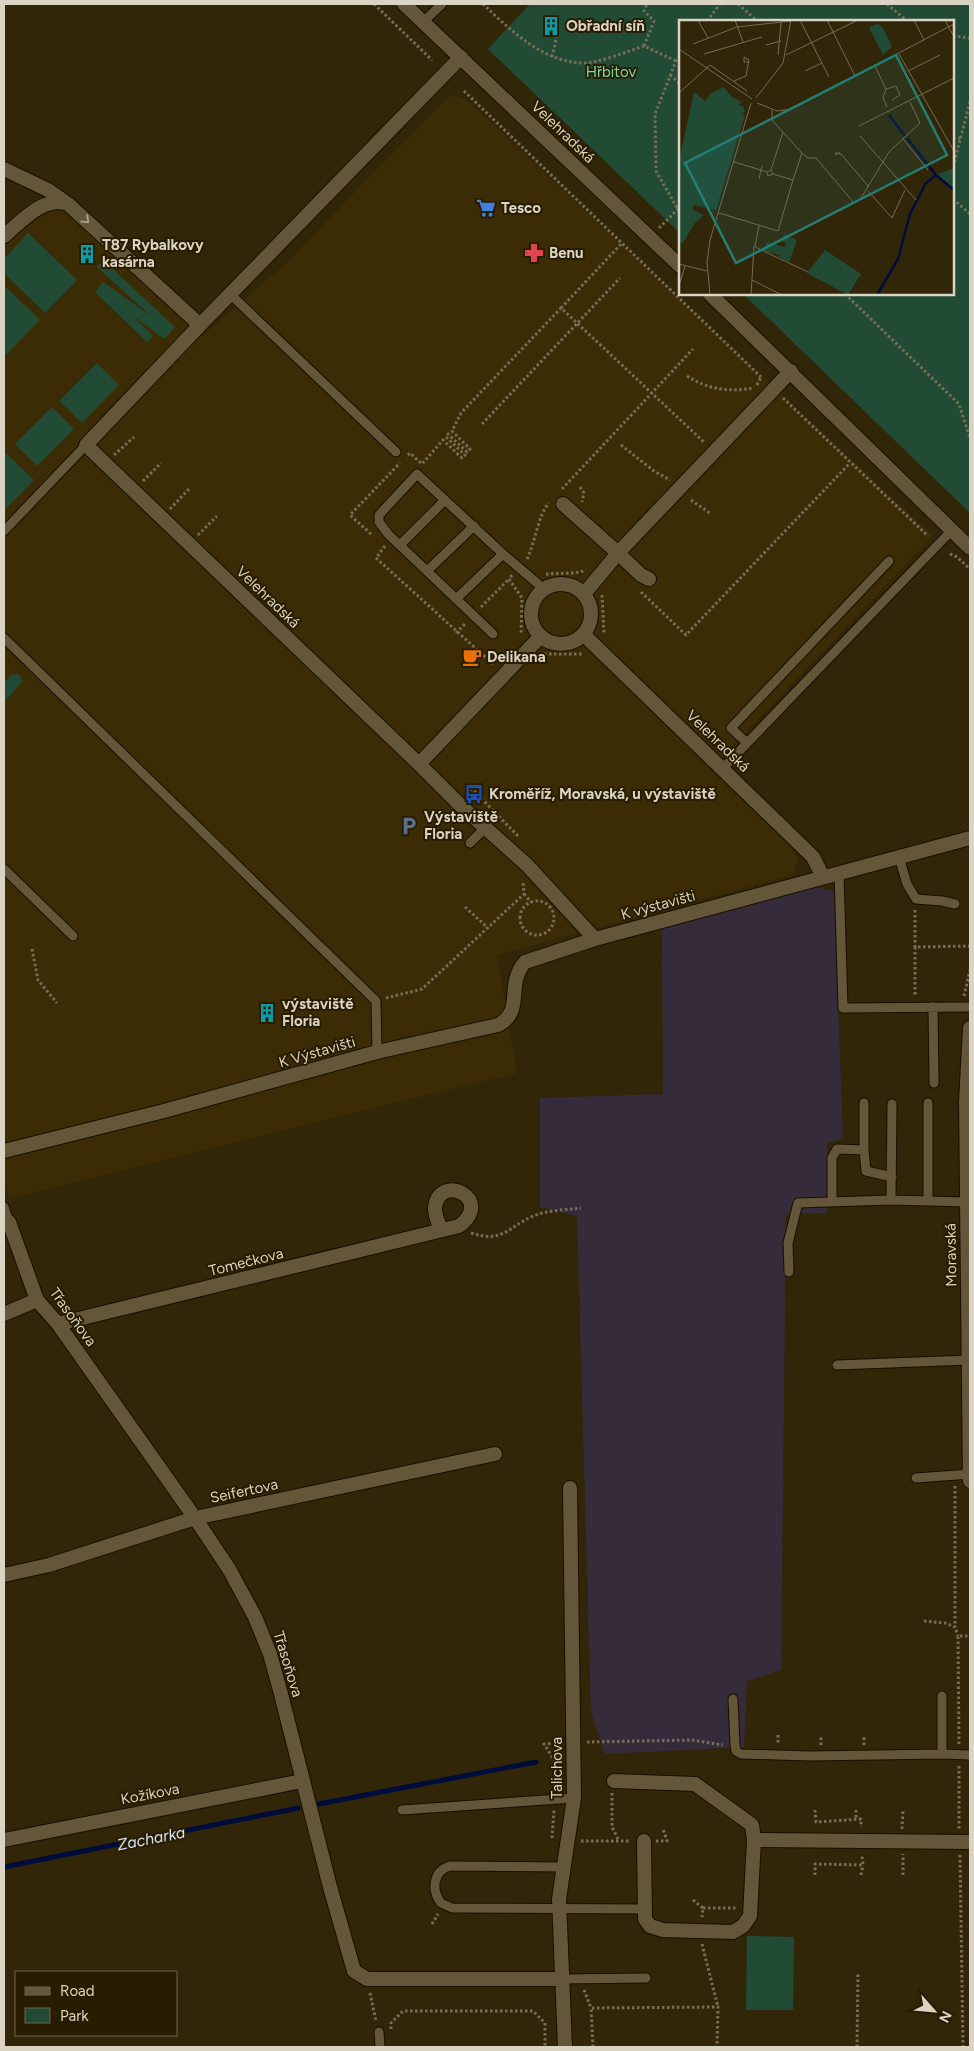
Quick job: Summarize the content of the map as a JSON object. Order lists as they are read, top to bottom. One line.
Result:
{"streets":{"street":["Velehradská","K výstavišti","K Výstavišti","Moravská","Tomečkova","Třasoňova","Seifertova","Talichova","Kožíkova"]},"crossings":[["Velehradská","K výstavišti"],["K výstavišti","K Výstavišti"],["Tomečkova","Třasoňova"],["Třasoňova","Seifertova"],["Třasoňova","Kožíkova"]],"water":["Zacharka"],"parks":["Hřbitov"],"places":{"building":["Obřadní síň","T87 Rybalkovy kasárna","výstaviště Floria"],"supermarket":["Tesco"],"pharmacy":["Benu"],"cafe":["Delikana"],"bus stop":["Kroměříž, Moravská, u výstaviště"],"parking":["Výstaviště Floria"]},"legend":["Road","Park"],"north":"bottom right"}
